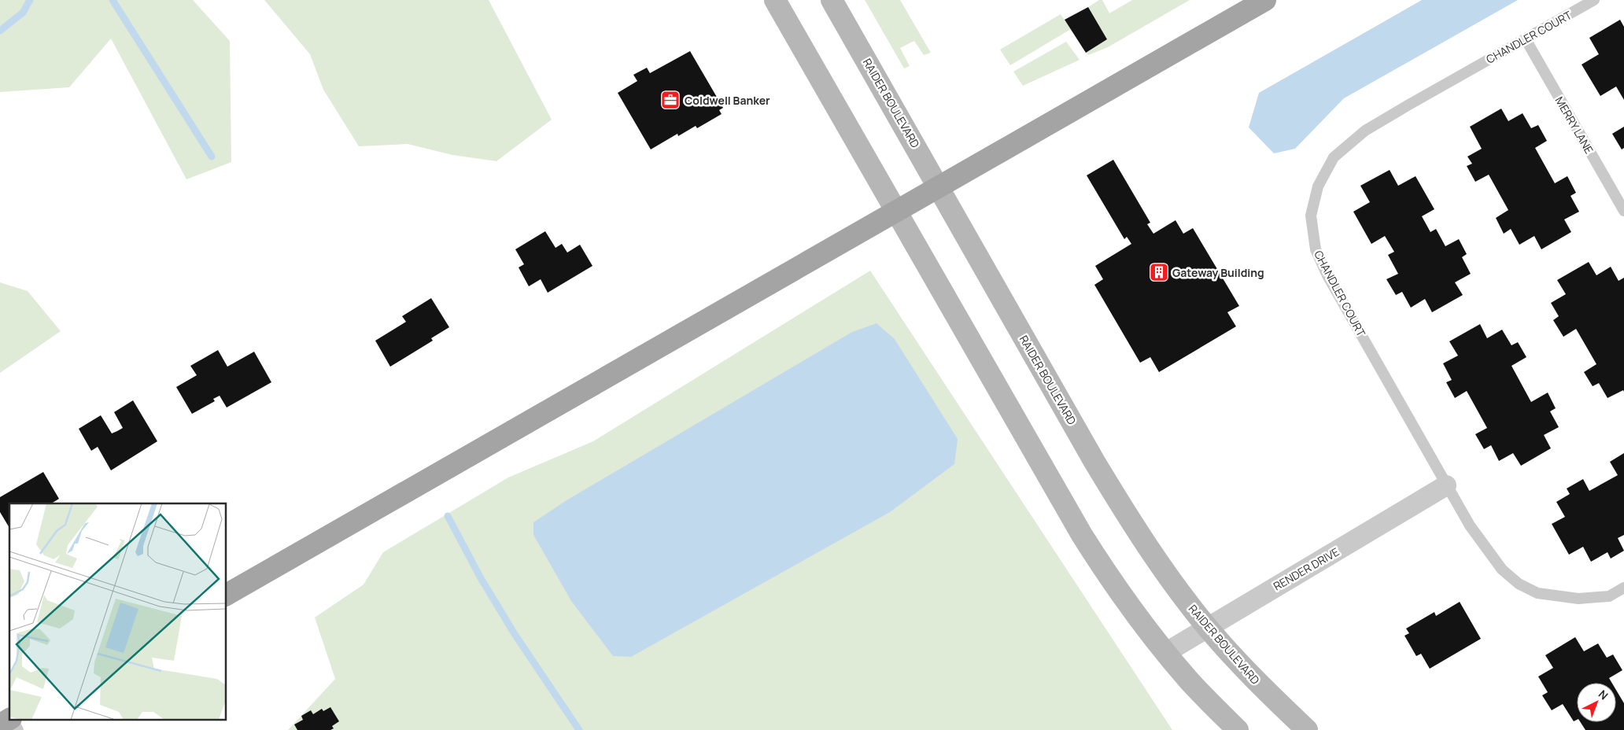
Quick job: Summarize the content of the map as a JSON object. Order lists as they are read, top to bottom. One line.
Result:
{"streets":{"street":["RAIDER BOULEVARD","RENDER DRIVE"],"lane":["CHANDLER COURT","MERRY LANE"]},"crossings":[["CHANDLER COURT","MERRY LANE"],["CHANDLER COURT","RENDER DRIVE"],["RAIDER BOULEVARD","RENDER DRIVE"]],"places":{"office":["Coldwell Banker"],"building":["Gateway Building"]},"north":"top right"}
